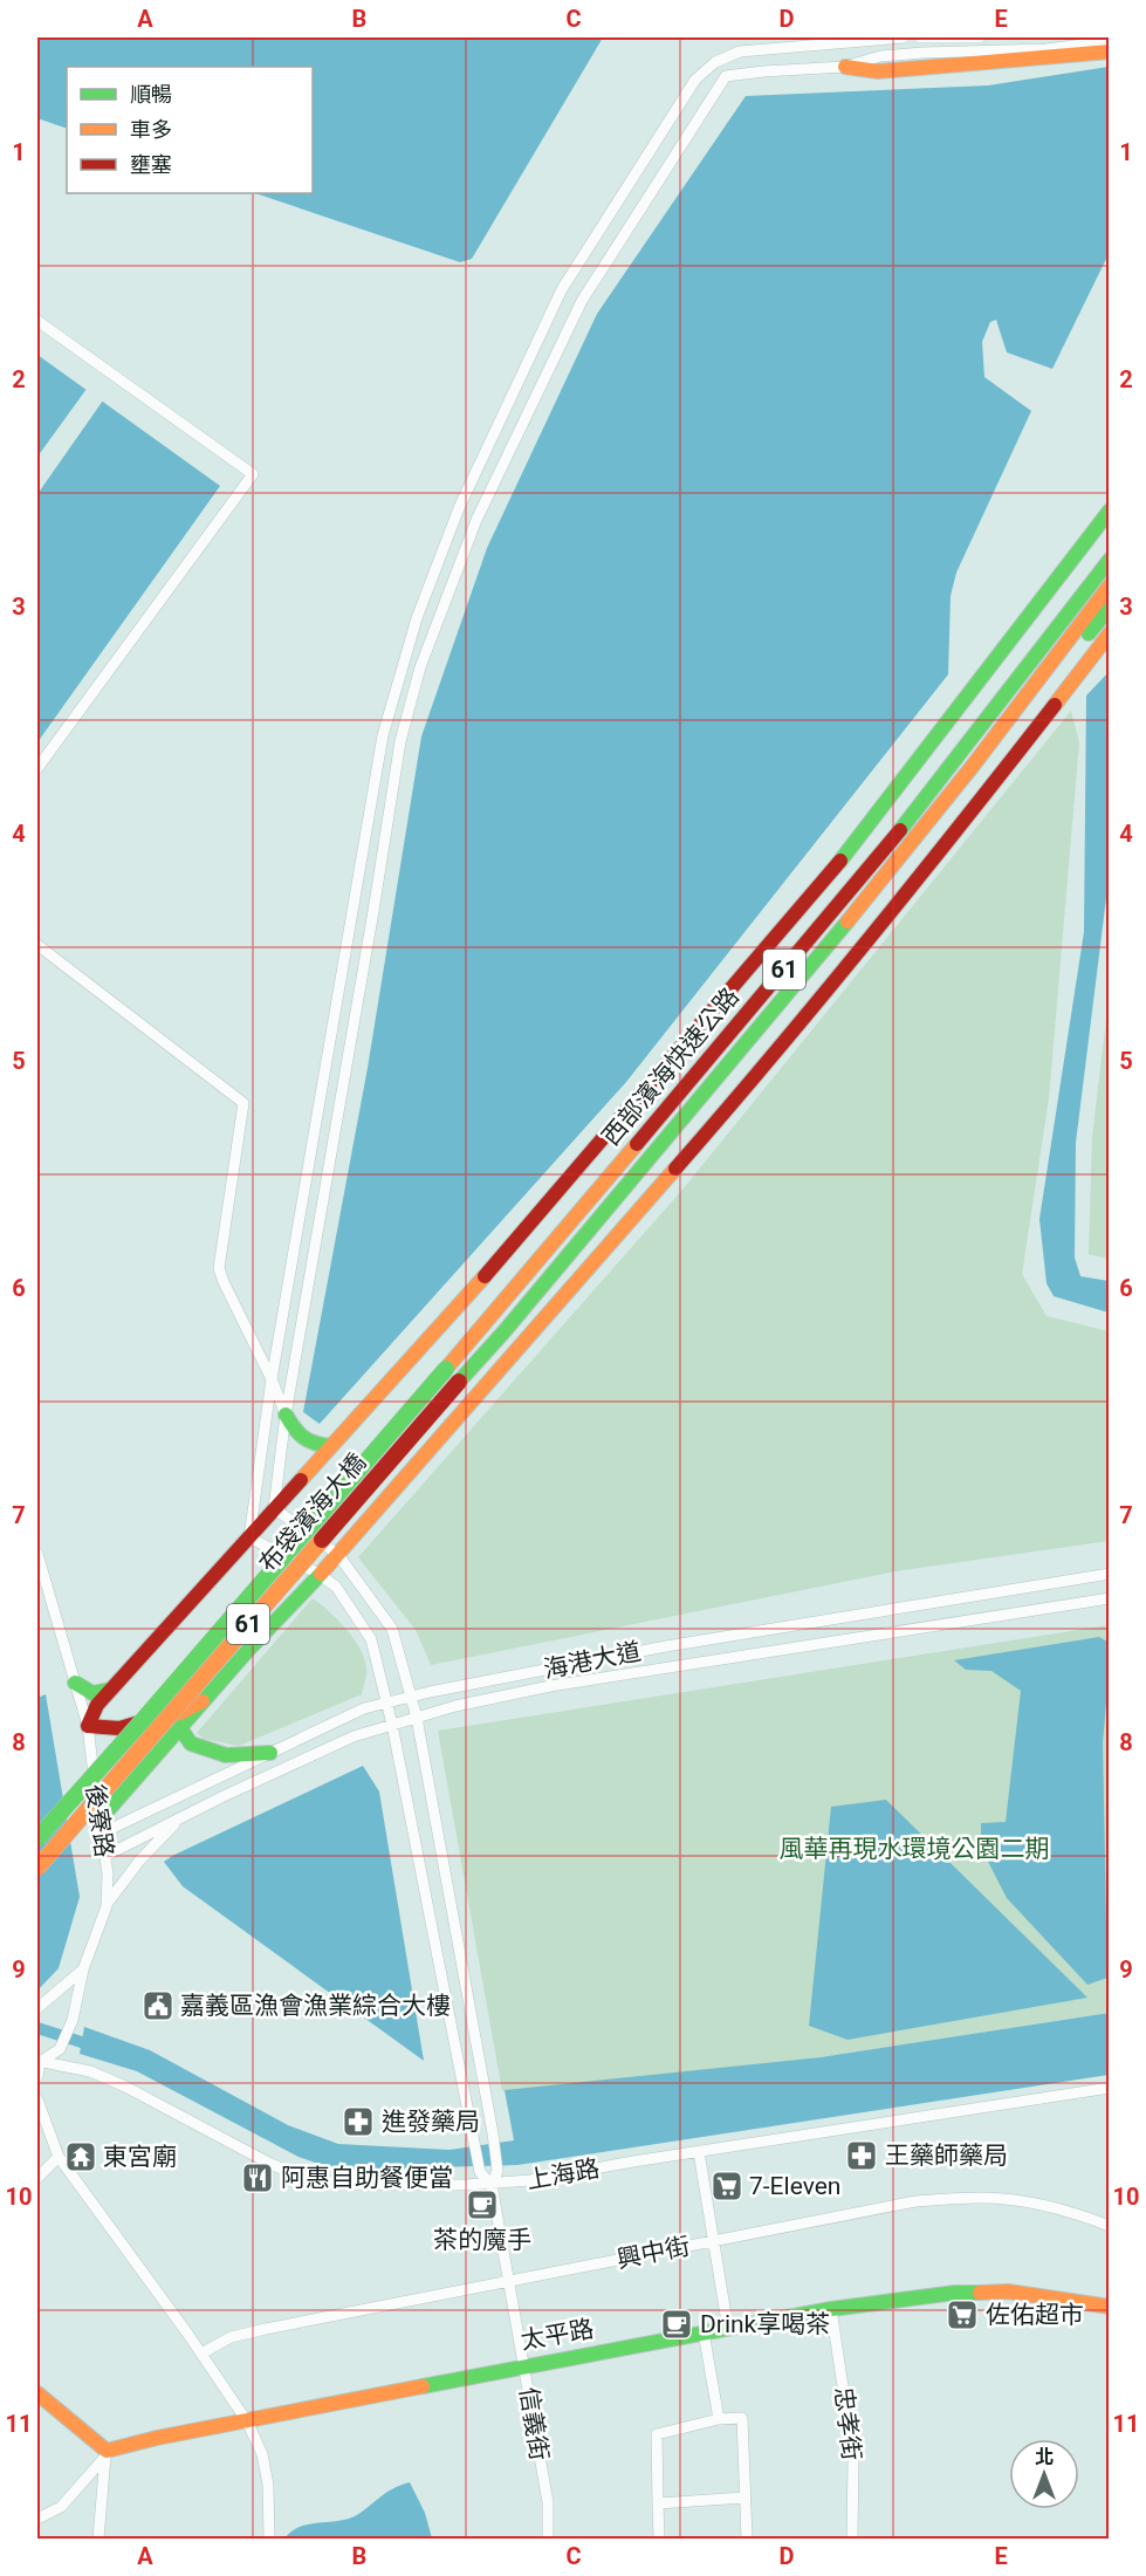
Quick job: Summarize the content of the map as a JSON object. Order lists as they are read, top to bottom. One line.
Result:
{"streets":{"main road":["61","西部濱海快速公路","布袋濱海大橋","太平路"],"street":["海港大道","後寮路","上海路","興中街","信義街","忠孝街"]},"crossings":[["西部濱海快速公路","布袋濱海大橋"],["海港大道","後寮路"],["後寮路","上海路"],["上海路","信義街"],["興中街","信義街"],["太平路","信義街"],["太平路","忠孝街"]],"parks":["風華再現水環境公園二期"],"places":{"public building":["嘉義區漁會漁業綜合大樓"],"pharmacy":["進發藥局","王藥師藥局"],"temple":["東宮廟"],"restaurant":["阿惠自助餐便當"],"supermarket":["7-Eleven","佐佑超市"],"cafe":["茶的魔手","Drink享喝茶"]},"legend":["順暢","車多","壅塞"],"north":"top","grid":{"columns":["A","B","C","D","E"],"rows":["1","2","3","4","5","6","7","8","9","10","11"]}}
